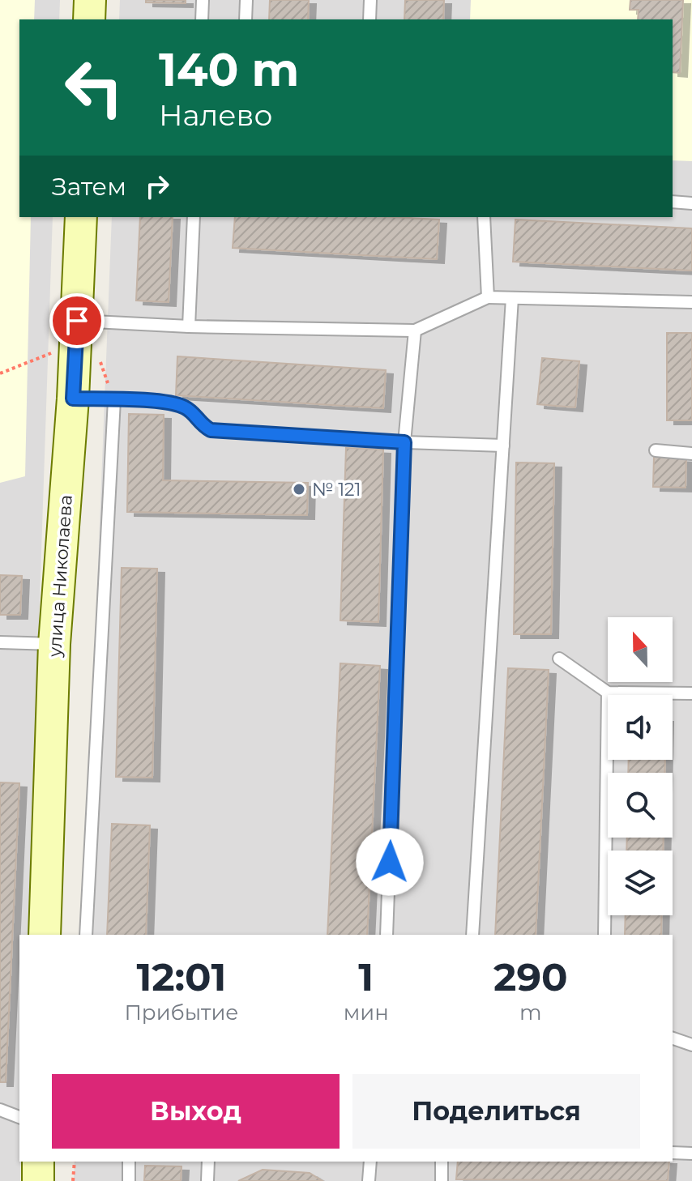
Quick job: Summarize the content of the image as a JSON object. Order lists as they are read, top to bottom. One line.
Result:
{"streets":{"main road":["улица Николаева"]},"places":["№ 121"],"north":"top","page":{"turn":["140 m","Налево"],"then":"Затем","eta":["12:01","Прибытие","1","мин","290","m"],"buttons":["Выход","Поделиться"]}}
